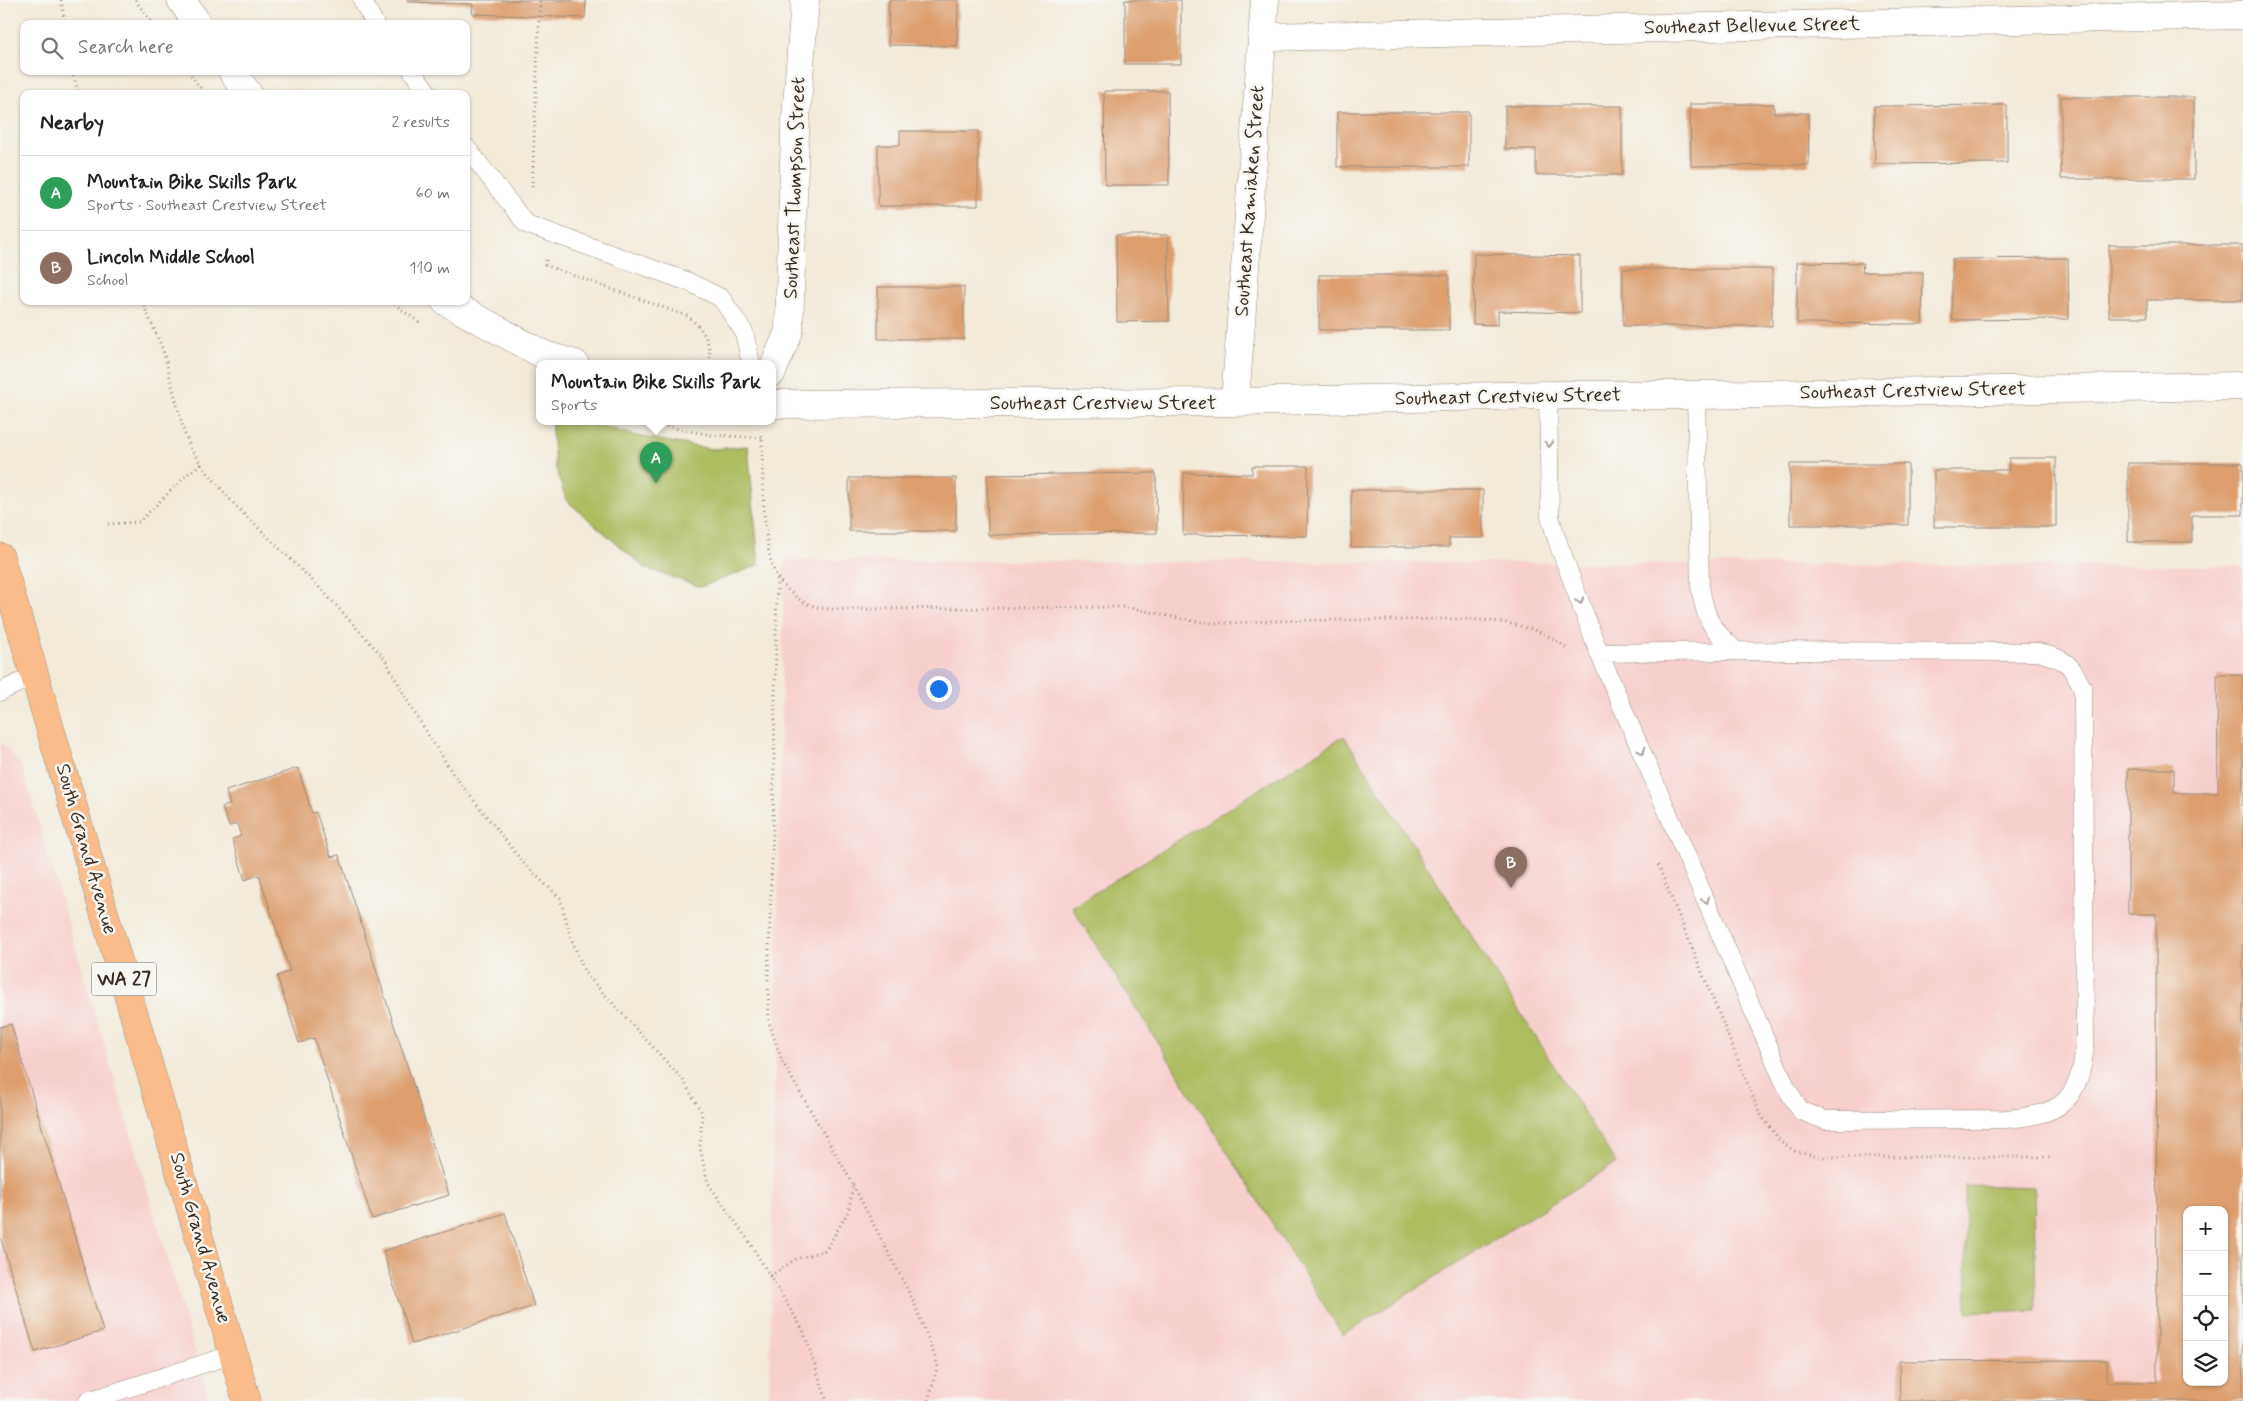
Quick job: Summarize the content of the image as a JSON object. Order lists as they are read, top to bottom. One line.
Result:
{"streets":{"main road":["South Grand Avenue","WA 27"],"street":["Southeast Bellevue Street","Southeast Thompson Street","Southeast Kamiaken Street","Southeast Crestview Street"]},"crossings":[["Southeast Bellevue Street","Southeast Kamiaken Street"],["Southeast Kamiaken Street","Southeast Crestview Street"]],"page":{"search":"Search here","heading":["Nearby","2 results"],"list":[{"mark":"A","name":"Mountain Bike Skills Park","note":"Sports · Southeast Crestview Street","value":"60 m"},{"mark":"B","name":"Lincoln Middle School","note":"School","value":"110 m"}],"popup":["Mountain Bike Skills Park","Sports"],"pins":["A","B"],"map_buttons":["+","−"]}}
